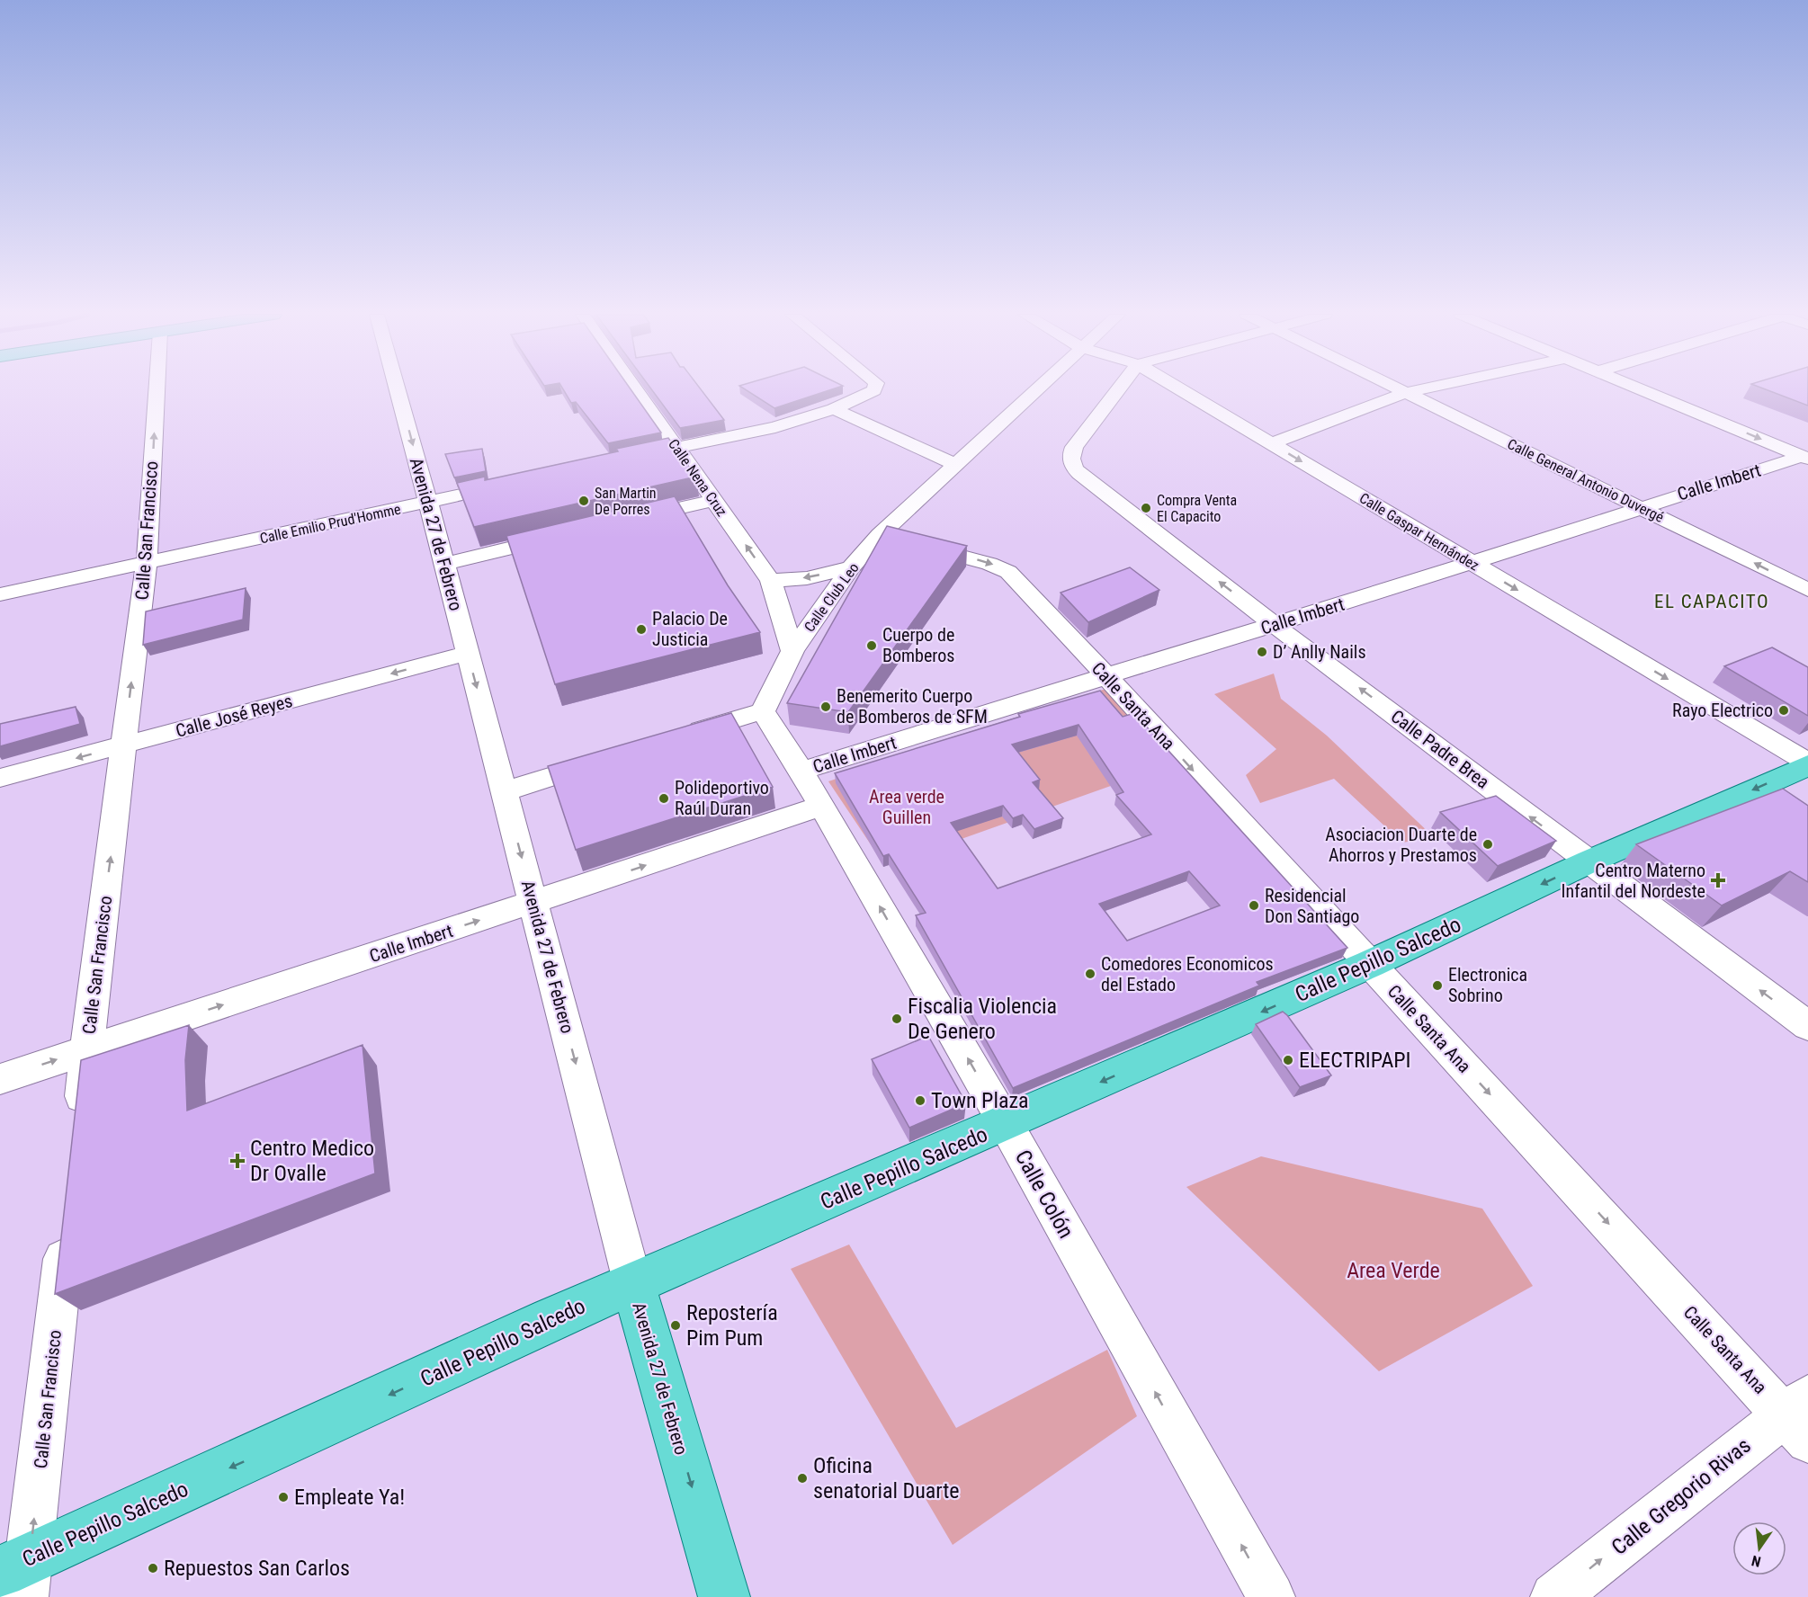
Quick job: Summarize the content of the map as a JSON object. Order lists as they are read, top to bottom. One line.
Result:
{"streets":{"main road":["Avenida 27 de Febrero","Calle Pepillo Salcedo"],"street":["Calle Nena Cruz","Calle General Antonio Duvergé","Calle Imbert","Calle Emilio Prud'Homme","Calle San Francisco","Calle Gaspar Hernández","Calle Club Leo","Calle Santa Ana","Calle José Reyes","Calle Padre Brea","Calle Colón","Calle Gregorio Rivas"]},"crossings":[["Calle Nena Cruz","Calle Club Leo"],["Calle General Antonio Duvergé","Calle Imbert"],["Calle Imbert","Calle San Francisco"],["Calle Imbert","Calle Gaspar Hernández"],["Calle Imbert","Avenida 27 de Febrero"],["Calle Imbert","Calle Santa Ana"],["Calle Imbert","Calle Padre Brea"],["Calle Imbert","Calle Colón"],["Calle Emilio Prud'Homme","Calle San Francisco"],["Calle Emilio Prud'Homme","Avenida 27 de Febrero"],["Calle San Francisco","Calle José Reyes"],["Calle San Francisco","Calle Pepillo Salcedo"],["Calle Gaspar Hernández","Calle Pepillo Salcedo"],["Avenida 27 de Febrero","Calle José Reyes"],["Avenida 27 de Febrero","Calle Pepillo Salcedo"],["Calle Club Leo","Calle Santa Ana"],["Calle Club Leo","Calle Colón"],["Calle Santa Ana","Calle Pepillo Salcedo"],["Calle Santa Ana","Calle Gregorio Rivas"],["Calle Padre Brea","Calle Pepillo Salcedo"],["Calle Pepillo Salcedo","Calle Colón"]],"one_way":["Calle Imbert","Calle San Francisco","Calle Gaspar Hernández","Avenida 27 de Febrero","Calle Santa Ana","Calle José Reyes","Calle Padre Brea","Calle Pepillo Salcedo","Calle Colón","Calle Gregorio Rivas"],"districts":["EL CAPACITO"],"parks":["Area verde Guillen","Area Verde"],"places":{"other":["San Martin De Porres","Compra Venta El Capacito","Palacio De Justicia","Cuerpo de Bomberos","D’ Anlly Nails","Benemerito Cuerpo de Bomberos de SFM","Rayo Electrico","Polideportivo Raúl Duran","Asociacion Duarte de Ahorros y Prestamos","Residencial Don Santiago","Comedores Economicos del Estado","Electronica Sobrino","Fiscalia Violencia De Genero","ELECTRIPAPI","Town Plaza","Repostería Pim Pum","Oficina senatorial Duarte","Empleate Ya!","Repuestos San Carlos"],"health":["Centro Materno Infantil del Nordeste","Centro Medico Dr Ovalle"]},"north":"bottom"}
